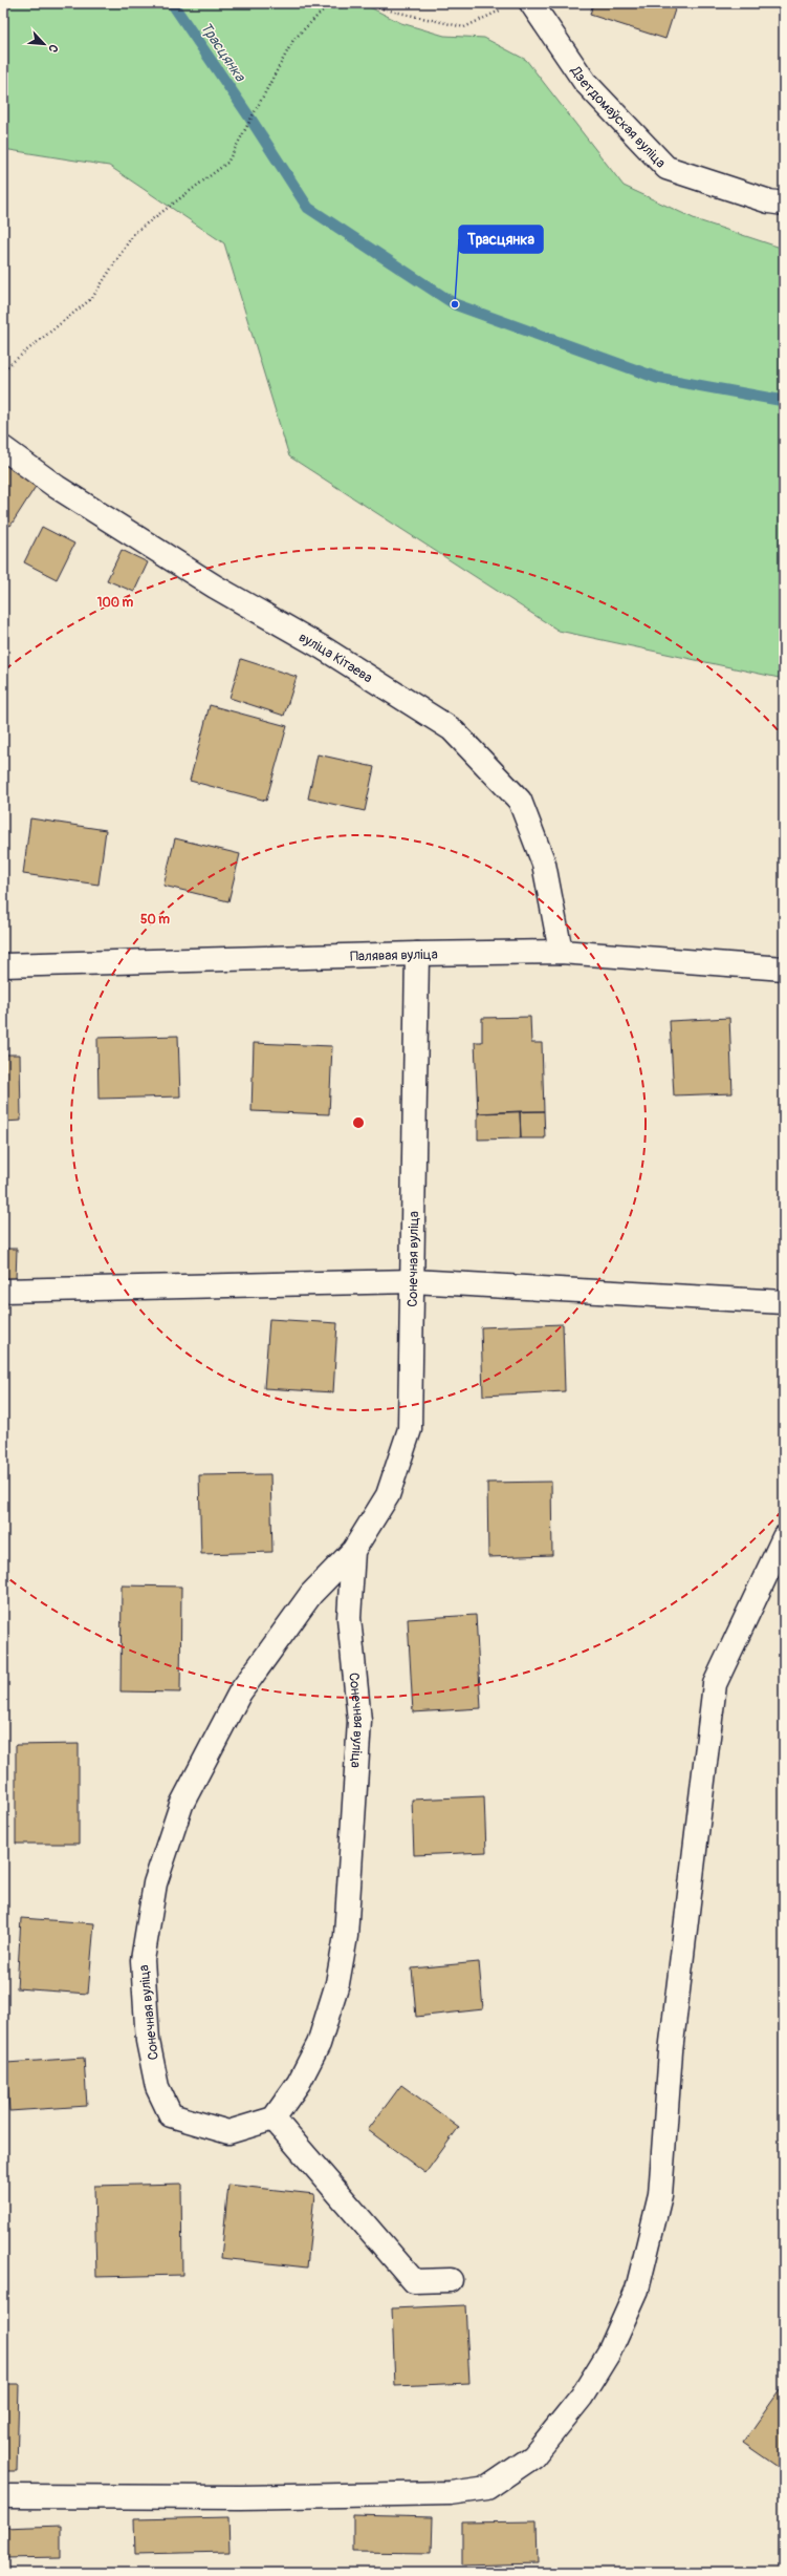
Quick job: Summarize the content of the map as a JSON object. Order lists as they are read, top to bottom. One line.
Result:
{"streets":{"street":["Дзетдомаўская вуліца","вуліца Кітаева","Палявая вуліца","Сонечная вуліца"]},"crossings":[["вуліца Кітаева","Палявая вуліца"],["Палявая вуліца","Сонечная вуліца"]],"water":["Трасцянка"],"places":["Трасцянка"],"north":"bottom right","rings":["100 m","50 m"]}
